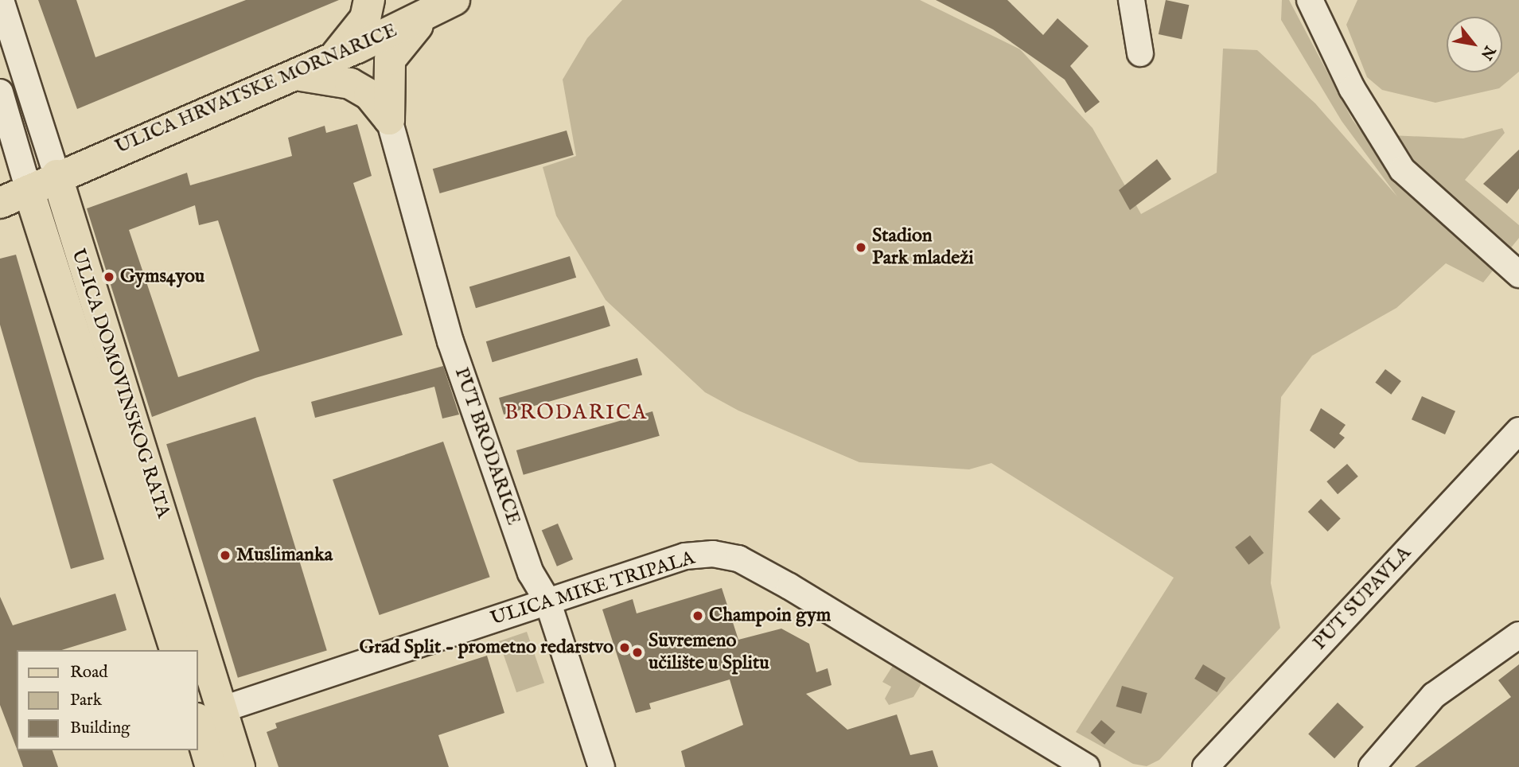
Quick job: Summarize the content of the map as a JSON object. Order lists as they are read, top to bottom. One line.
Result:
{"streets":{"main road":["ULICA HRVATSKE MORNARICE","ULICA DOMOVINSKOG RATA"],"street":["PUT BRODARICE","ULICA MIKE TRIPALA","PUT SUPAVLA"]},"crossings":[["ULICA HRVATSKE MORNARICE","ULICA DOMOVINSKOG RATA"],["ULICA DOMOVINSKOG RATA","ULICA MIKE TRIPALA"],["PUT BRODARICE","ULICA MIKE TRIPALA"]],"districts":["BRODARICA"],"places":["Stadion Park mladeži","Gyms4you","Muslimanka","Champoin gym","Grad Split - prometno redarstvo","Suvremeno učilište u Splitu"],"legend":["Road","Park","Building"],"north":"bottom right"}
